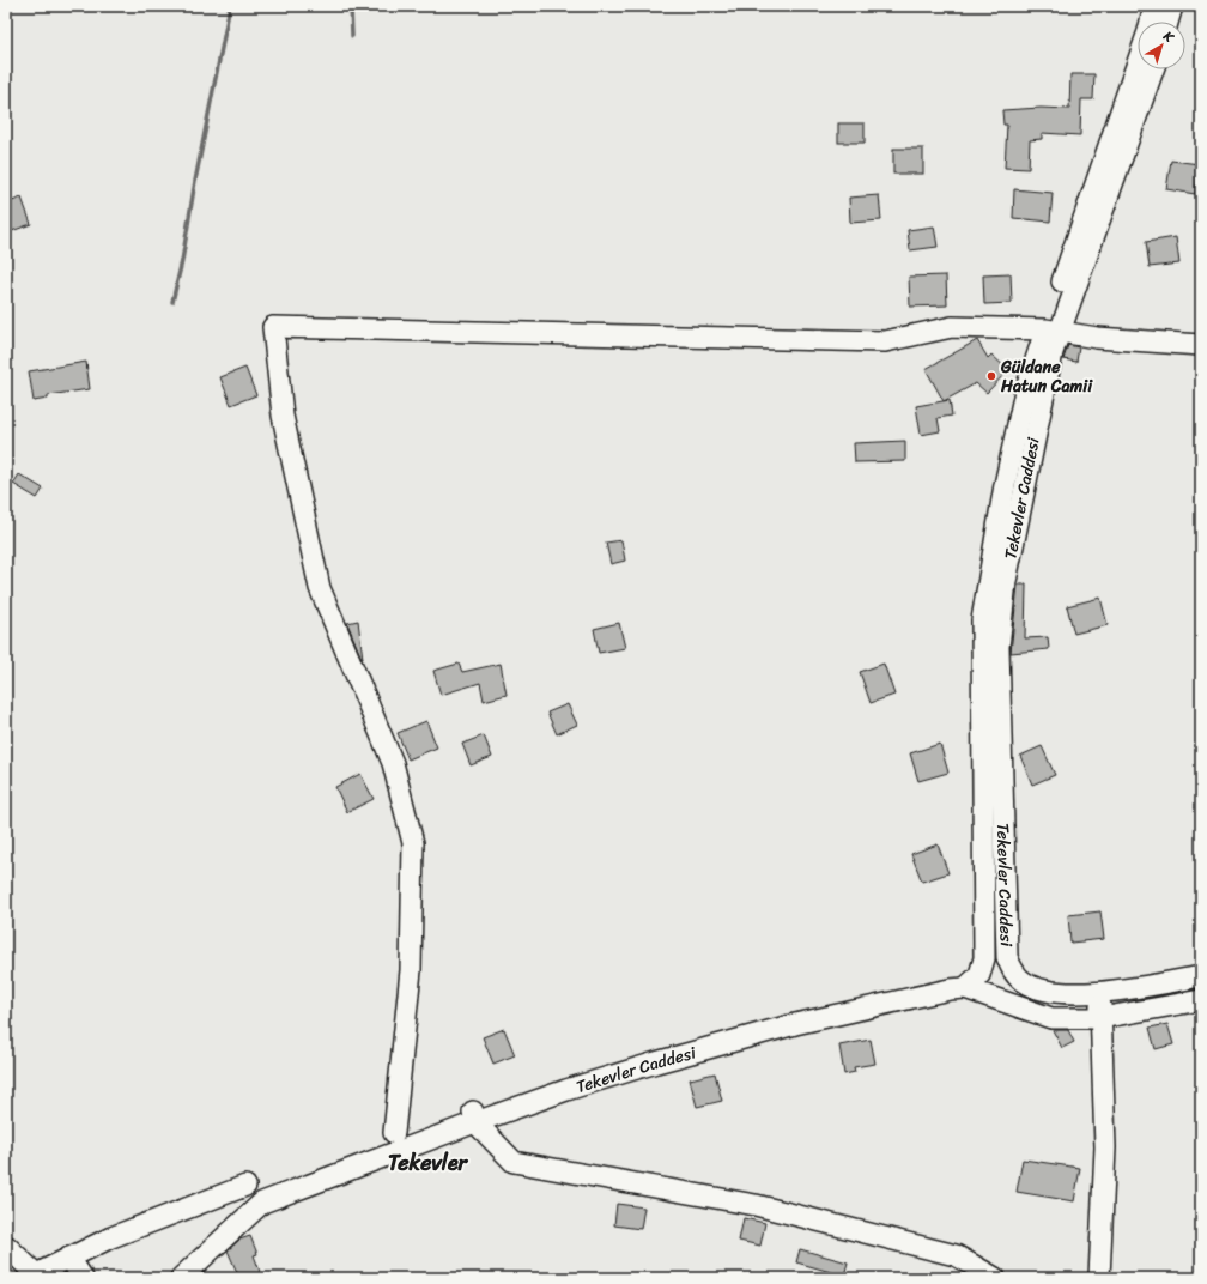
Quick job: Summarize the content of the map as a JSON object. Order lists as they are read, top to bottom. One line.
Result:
{"streets":{"street":["Tekevler Caddesi"]},"districts":["Tekevler"],"places":["Güldane Hatun Camii"],"north":"top right"}
